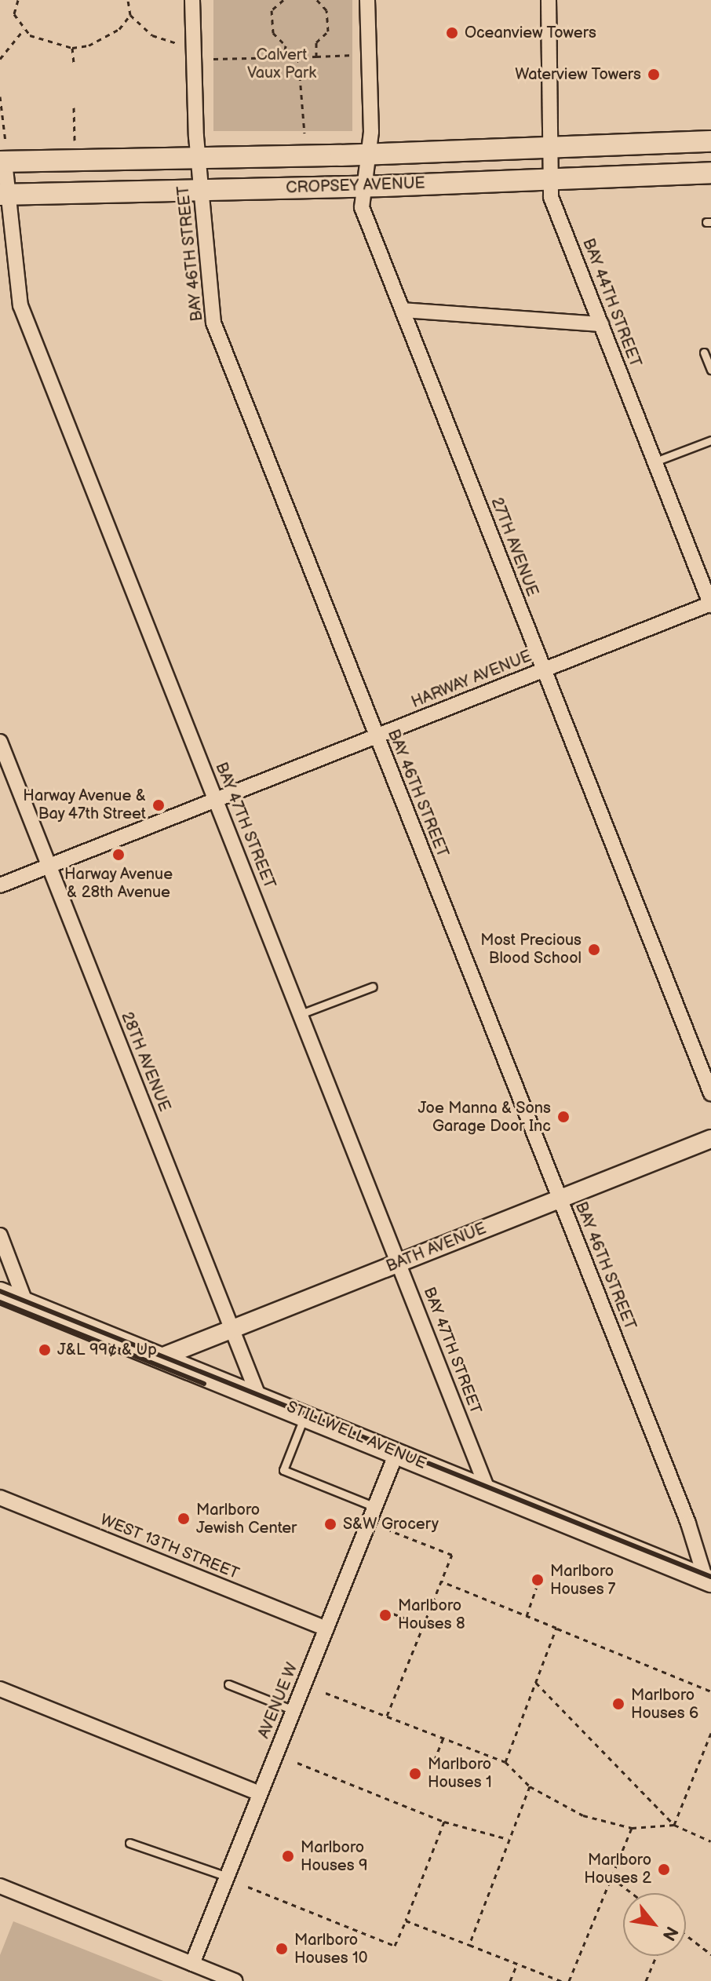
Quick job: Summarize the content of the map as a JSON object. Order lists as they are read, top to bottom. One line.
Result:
{"streets":{"main road":["CROPSEY AVENUE","STILLWELL AVENUE"],"street":["BAY 46TH STREET","BAY 44TH STREET","27TH AVENUE","HARWAY AVENUE","BAY 47TH STREET","28TH AVENUE","BATH AVENUE","WEST 13TH STREET","AVENUE W"]},"crossings":[["CROPSEY AVENUE","BAY 46TH STREET"],["CROPSEY AVENUE","BAY 44TH STREET"],["CROPSEY AVENUE","27TH AVENUE"],["CROPSEY AVENUE","BAY 47TH STREET"],["BAY 46TH STREET","HARWAY AVENUE"],["BAY 46TH STREET","BATH AVENUE"],["BAY 46TH STREET","STILLWELL AVENUE"],["BAY 44TH STREET","HARWAY AVENUE"],["27TH AVENUE","HARWAY AVENUE"],["HARWAY AVENUE","BAY 47TH STREET"],["HARWAY AVENUE","28TH AVENUE"],["BAY 47TH STREET","BATH AVENUE"],["BAY 47TH STREET","STILLWELL AVENUE"],["28TH AVENUE","BATH AVENUE"],["28TH AVENUE","STILLWELL AVENUE"],["BATH AVENUE","STILLWELL AVENUE"],["STILLWELL AVENUE","AVENUE W"],["WEST 13TH STREET","AVENUE W"]],"parks":["Calvert Vaux Park"],"places":["Oceanview Towers","Waterview Towers","Harway Avenue & Bay 47th Street","Harway Avenue & 28th Avenue","Most Precious Blood School","Joe Manna & Sons Garage Door Inc","J&L 99¢ & Up","Marlboro Jewish Center","S&W Grocery","Marlboro Houses 7","Marlboro Houses 8","Marlboro Houses 6","Marlboro Houses 1","Marlboro Houses 9","Marlboro Houses 2","Marlboro Houses 10"],"north":"bottom right"}
